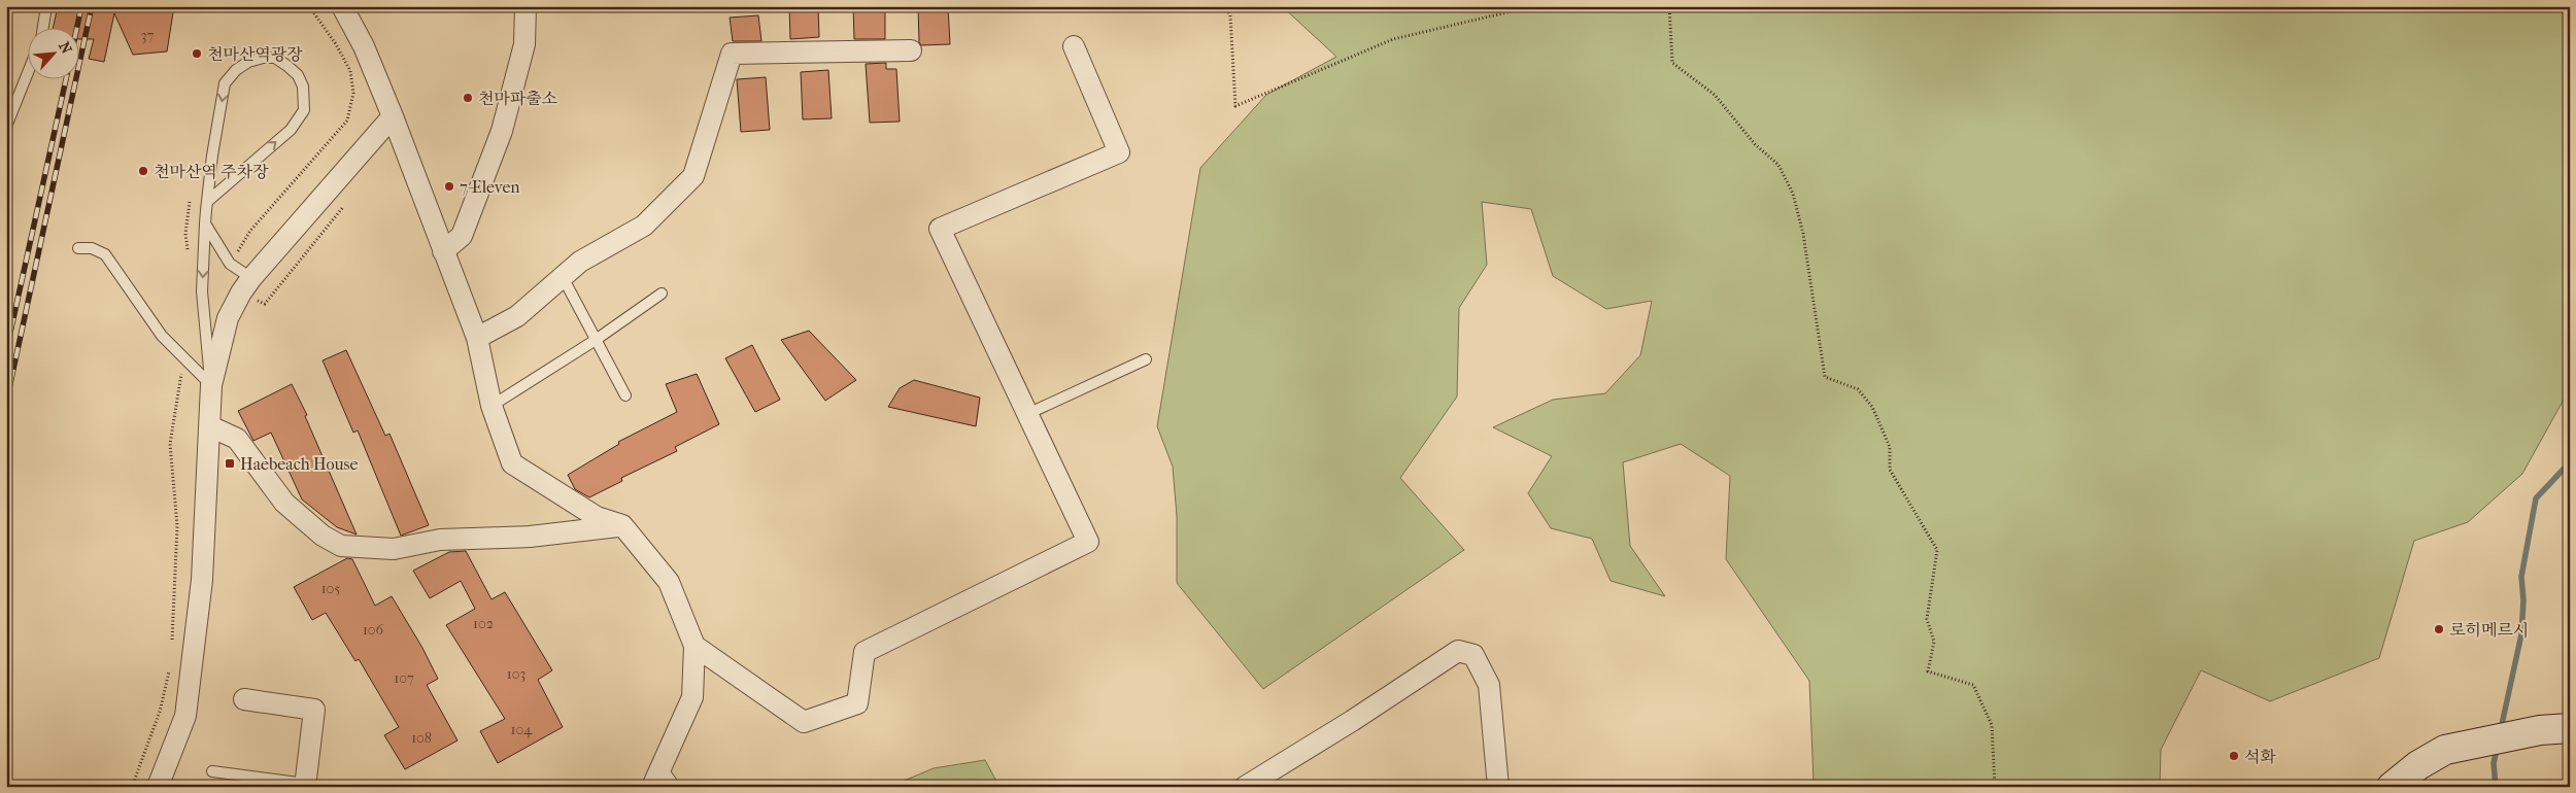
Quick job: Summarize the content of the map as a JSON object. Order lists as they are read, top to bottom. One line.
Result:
{"places":{"other":["천마산역광장","천마파출소","천마산역 주차장","7-Eleven","로히메르시","석화"],"transit":["Haebeach House"]},"house_numbers":["37","105","102","106","103","107","104","108"],"north":"top right"}
